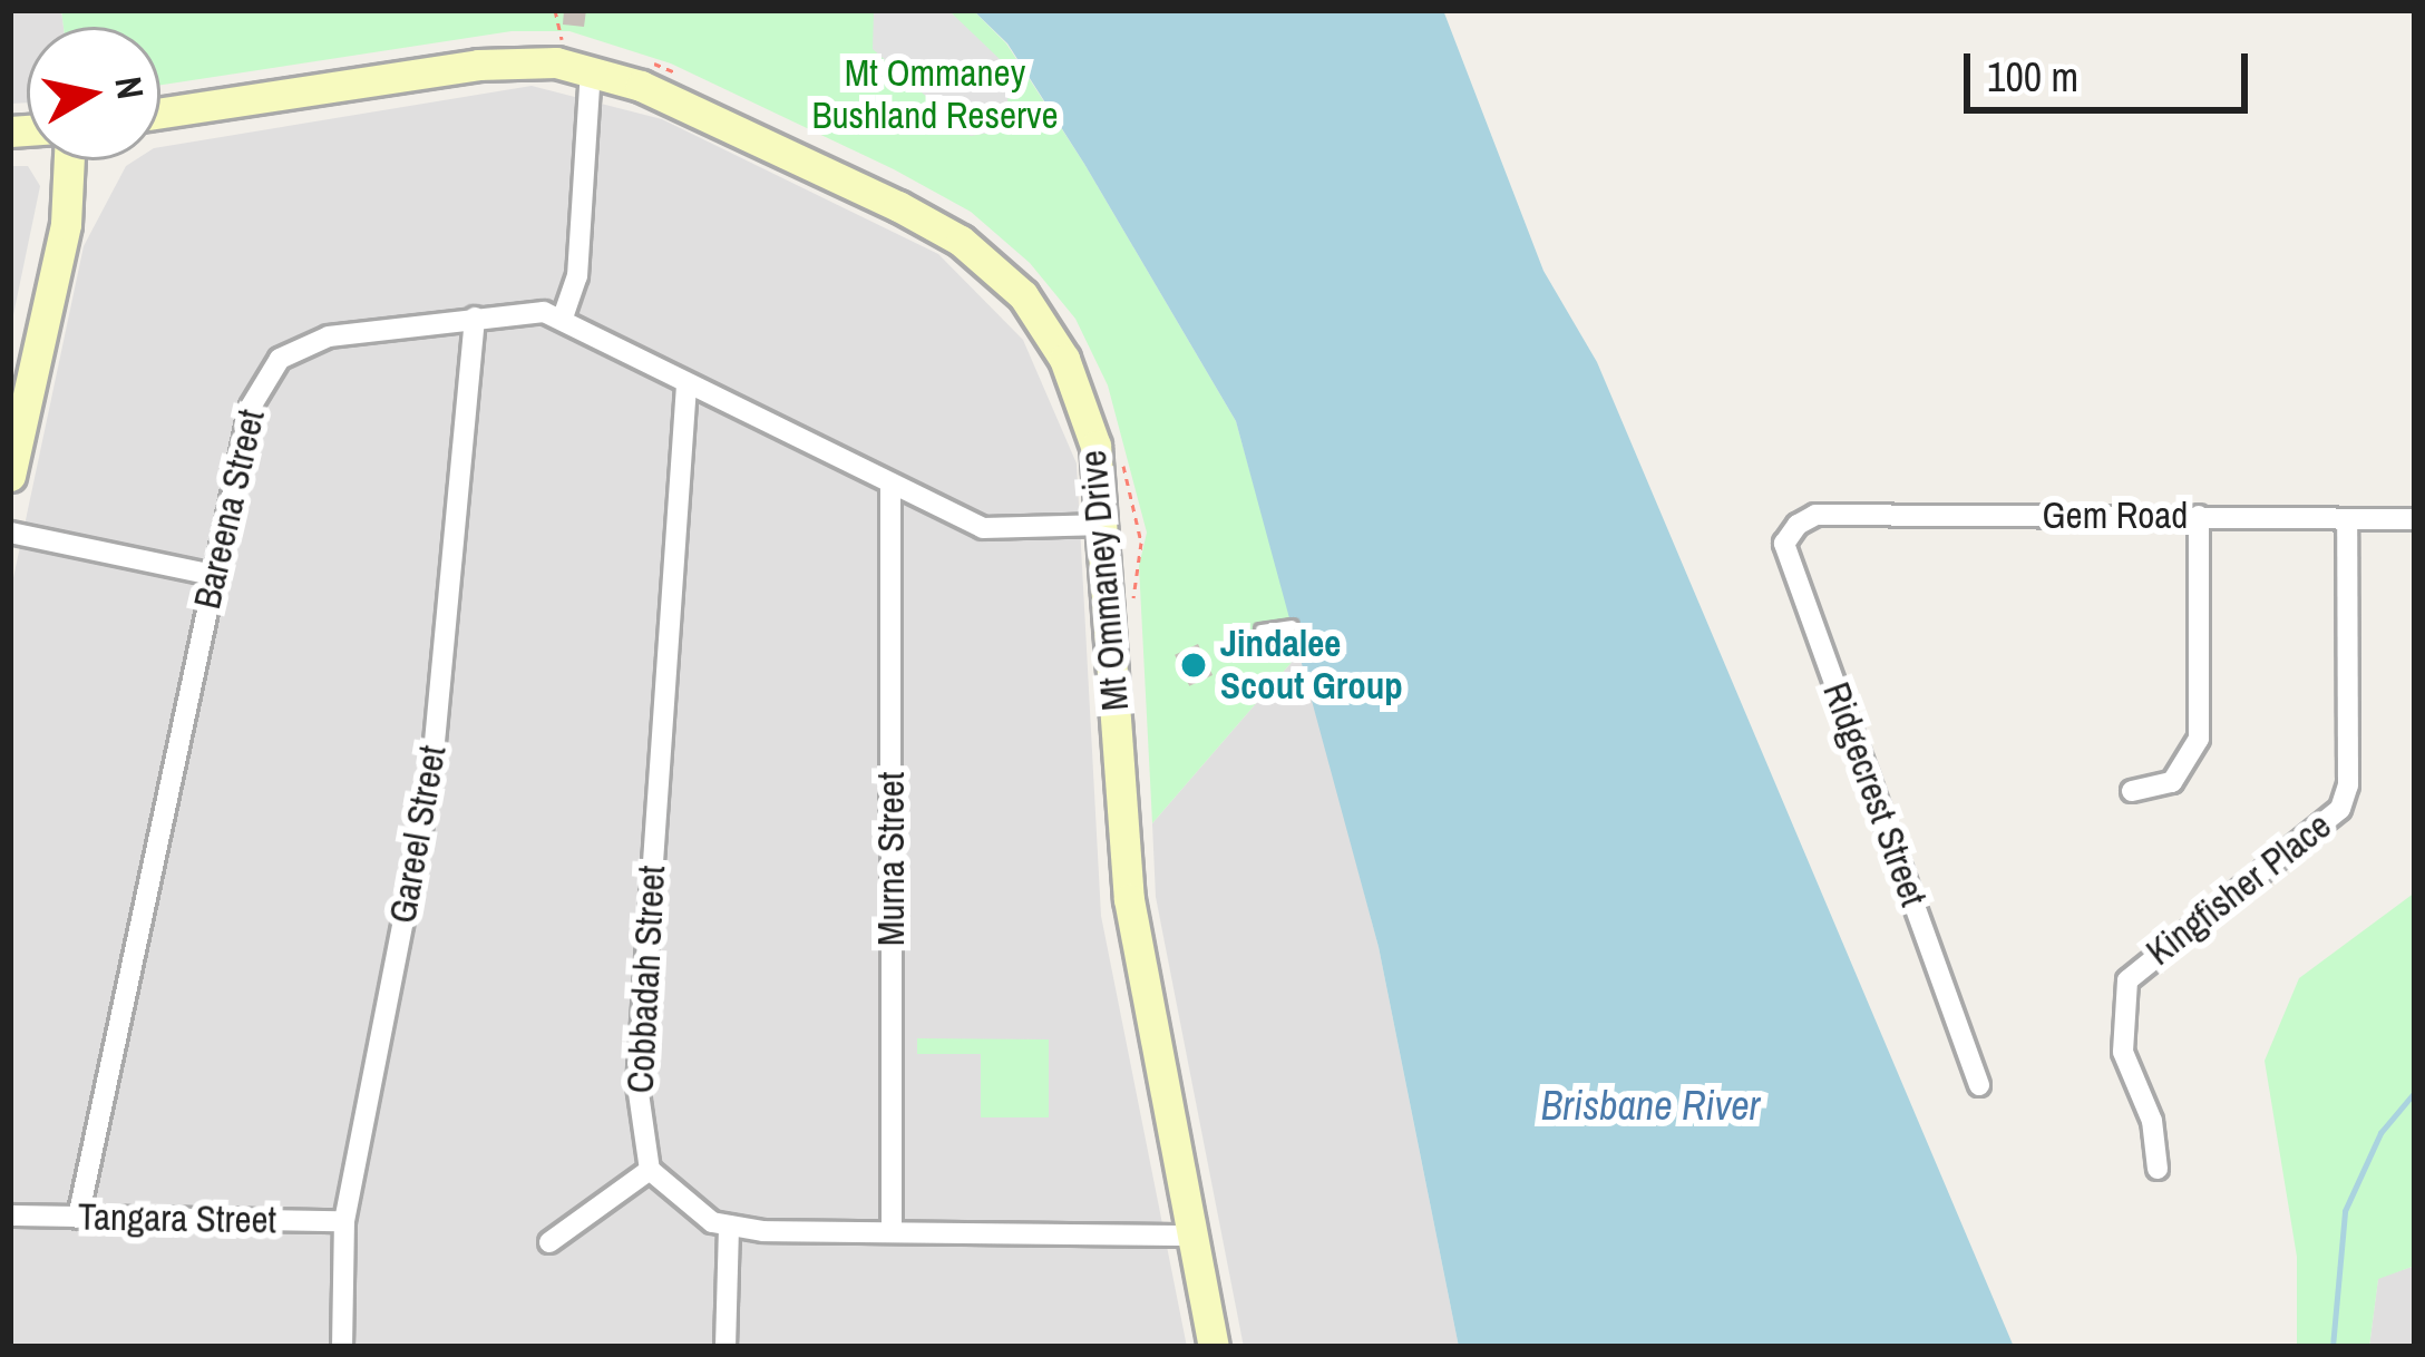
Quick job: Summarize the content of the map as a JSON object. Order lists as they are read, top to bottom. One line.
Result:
{"streets":{"street":["Bareena Street","Gem Road","Mt Ommaney Drive","Ridgecrest Street","Gareel Street","Murna Street","Kingfisher Place","Cobbadah Street","Tangara Street"]},"crossings":[["Bareena Street","Mt Ommaney Drive"],["Bareena Street","Gareel Street"],["Bareena Street","Murna Street"],["Bareena Street","Cobbadah Street"],["Bareena Street","Tangara Street"],["Gem Road","Ridgecrest Street"],["Gem Road","Kingfisher Place"],["Gareel Street","Tangara Street"]],"water":["Brisbane River"],"parks":["Mt Ommaney Bushland Reserve"],"places":["Jindalee Scout Group"],"scale_bar":"100 m","north":"right"}
